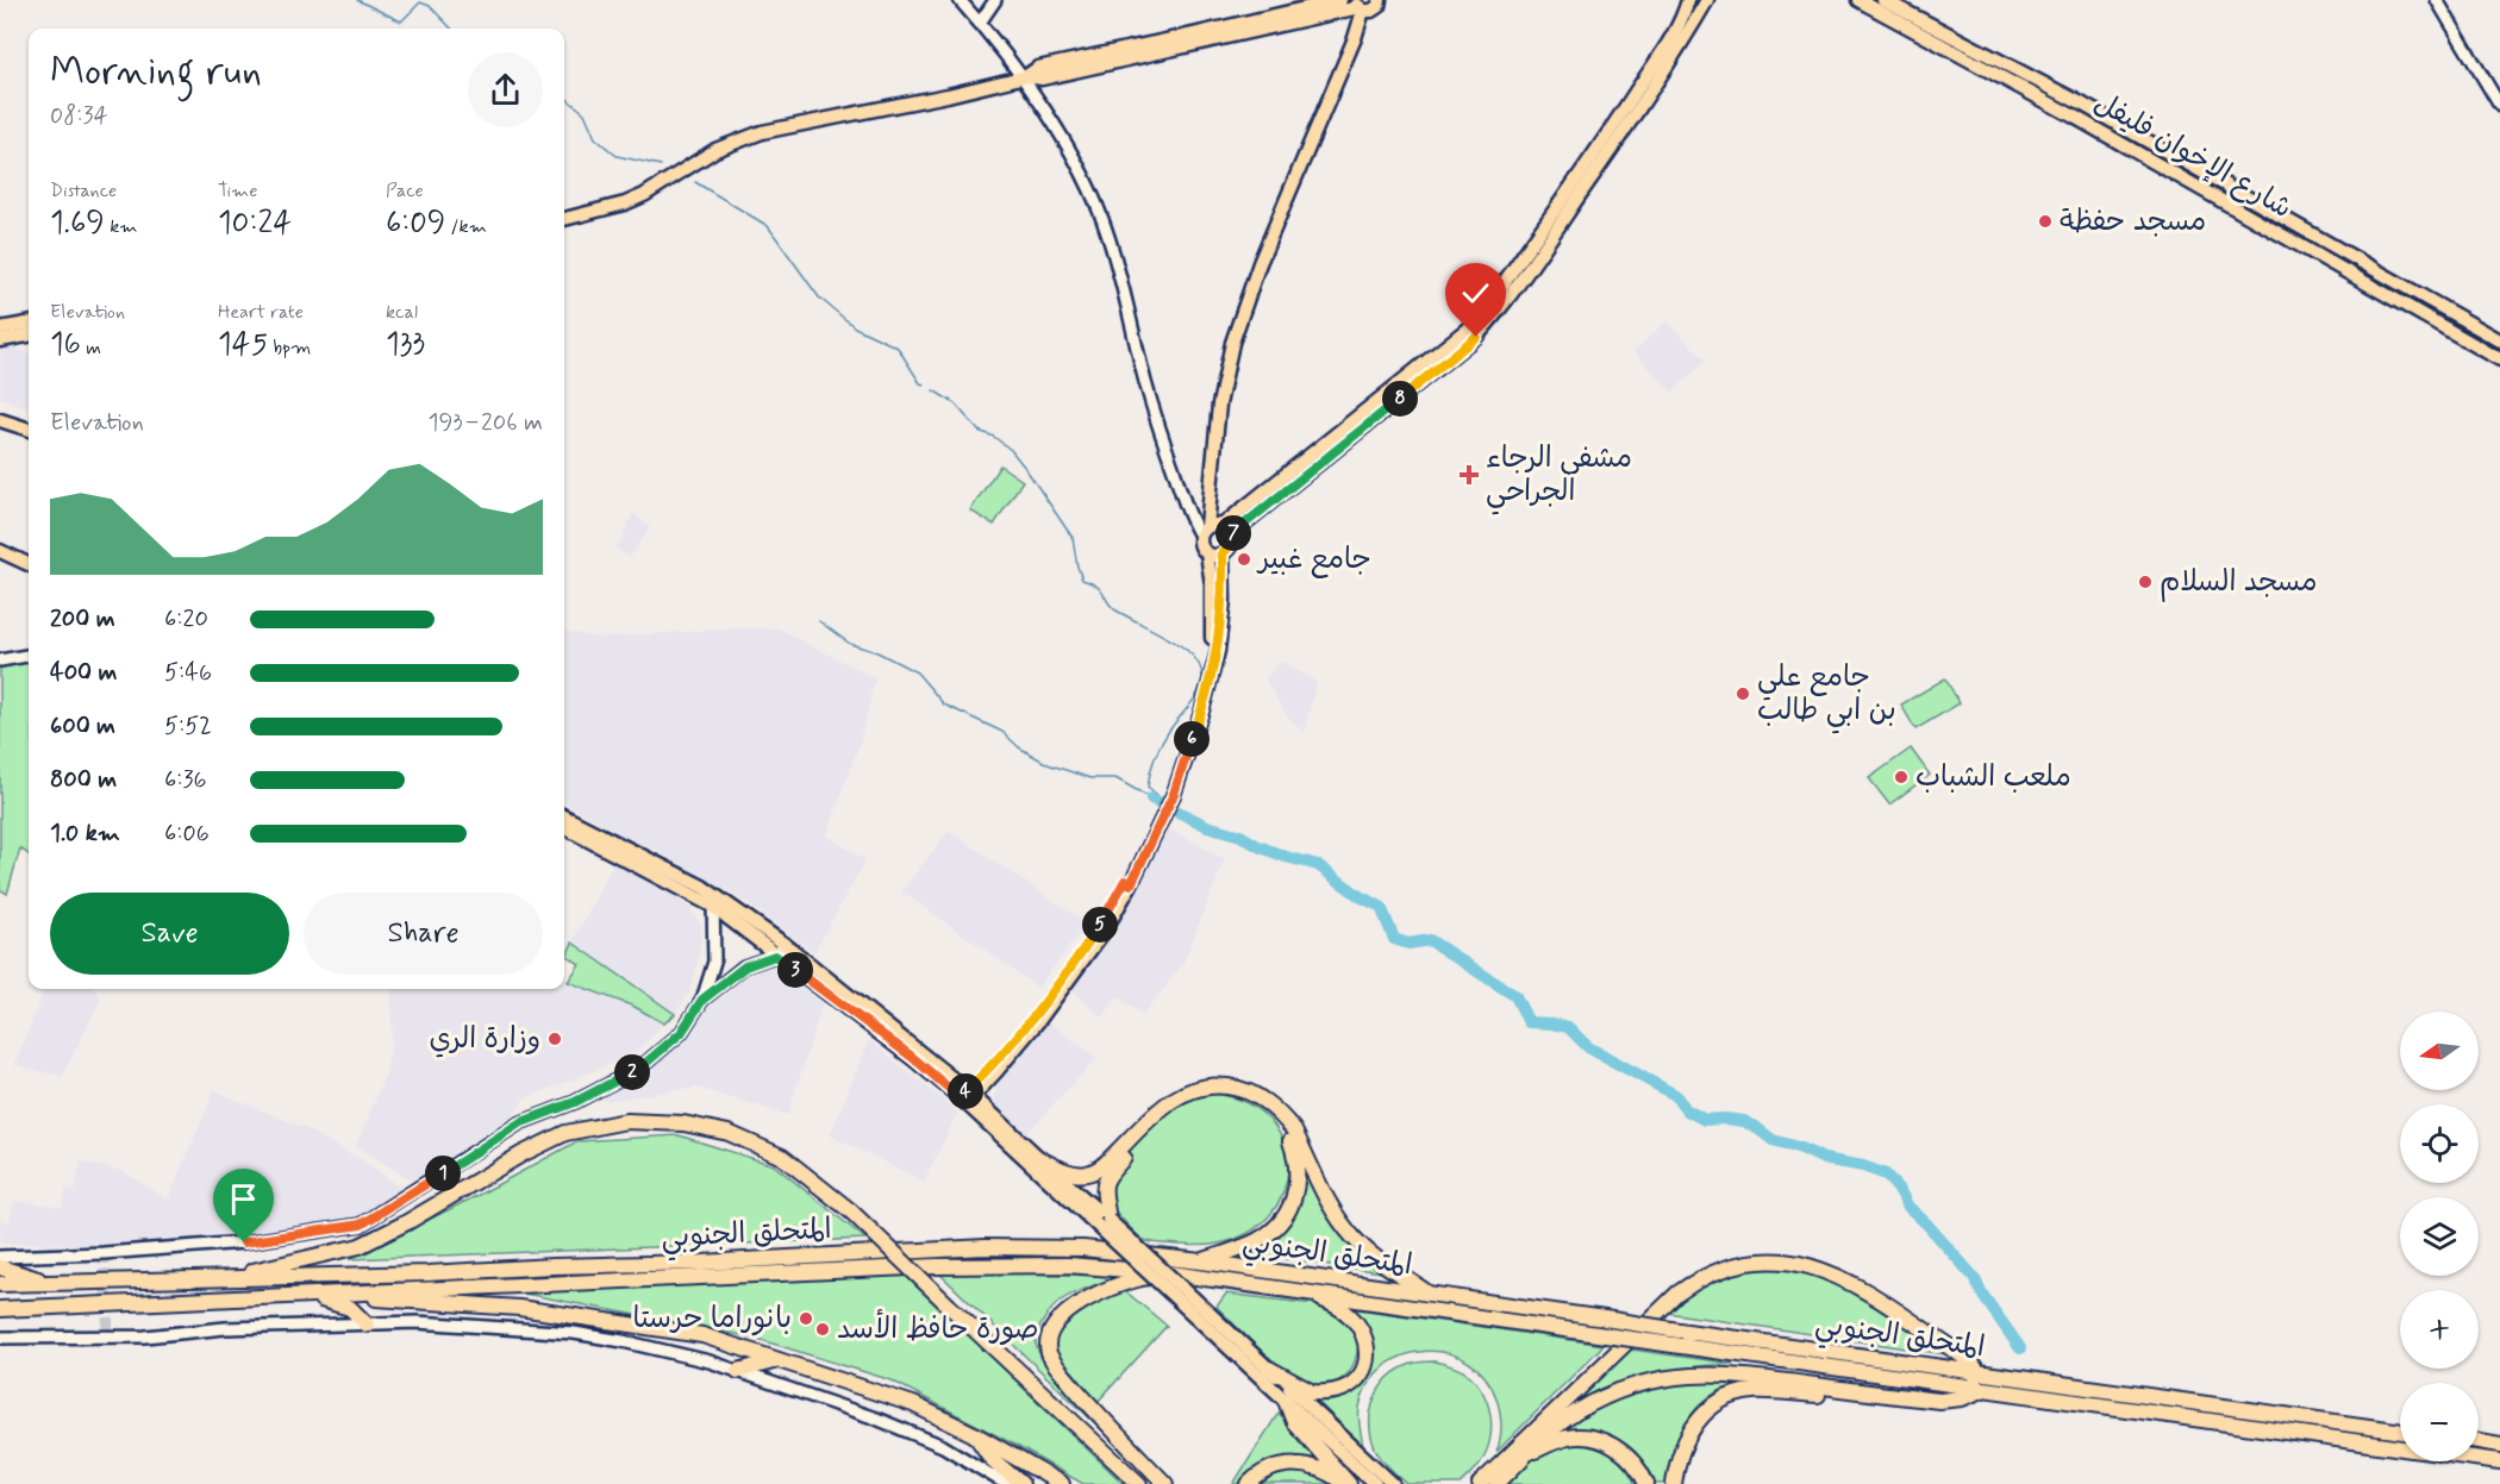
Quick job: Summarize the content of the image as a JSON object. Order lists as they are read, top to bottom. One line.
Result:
{"streets":{"highway":["المتحلق الجنوبي"],"main road":["شارع الإخوان فليفل"]},"places":{"other":["مسجد حفظة","جامع غبير","مسجد السلام","جامع علي بن ابي طالب","ملعب الشباب","وزارة الري","بانوراما حرستا","صورة حافظ الأسد"],"health":["مشفى الرجاء الجراحي"]},"north":"left","page":{"heading":["Morning run","08:34"],"stats":[["Distance","1.69 km"],["Time","10:24"],["Pace","6:09 /km"],["Elevation","16 m"],["Heart rate","145 bpm"],["kcal","133"]],"pins":["8","7","6","5","3","2","4","1"],"chart":["Elevation","193–206 m"],"list":[{"name":"200 m","note":"6:20"},{"name":"400 m","note":"5:46"},{"name":"600 m","note":"5:52"},{"name":"800 m","note":"6:36"},{"name":"1.0 km","note":"6:06"}],"buttons":["Save","Share"],"map_buttons":["+","−"]}}
